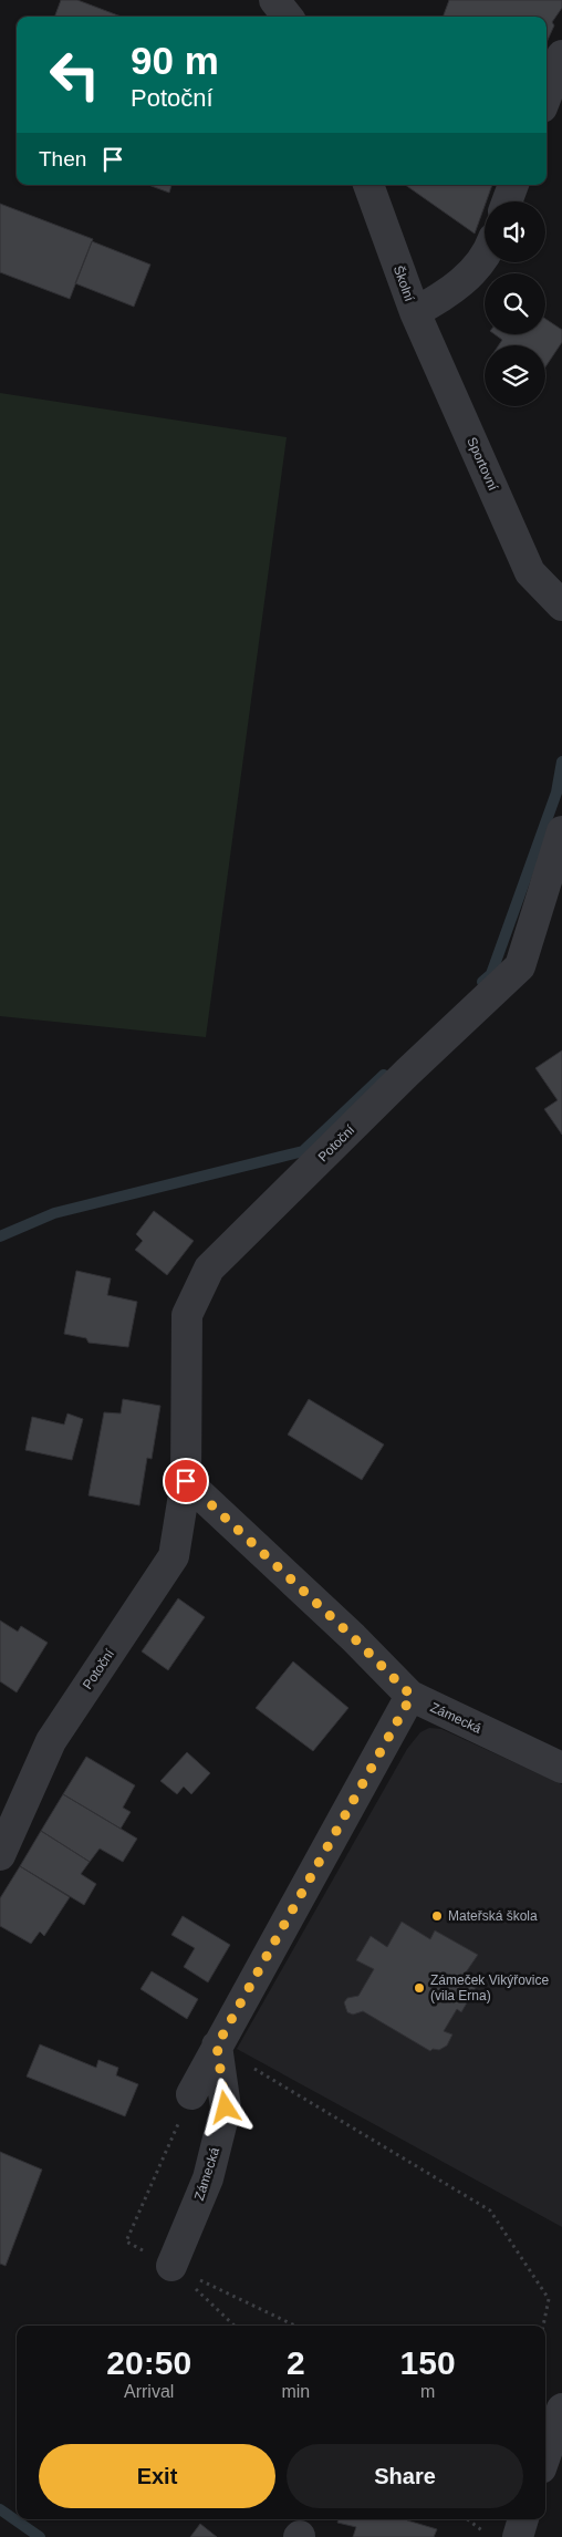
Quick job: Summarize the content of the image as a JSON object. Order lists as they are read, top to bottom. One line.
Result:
{"streets":{"street":["Školní","Sportovní","Potoční","Zámecká"]},"crossings":[["Školní","Sportovní"]],"places":["Mateřská škola","Zámeček Vikýřovice (vila Erna)"],"page":{"turn":["90 m","Potoční"],"then":"Then","eta":["20:50","Arrival","2","min","150","m"],"buttons":["Exit","Share"]}}
